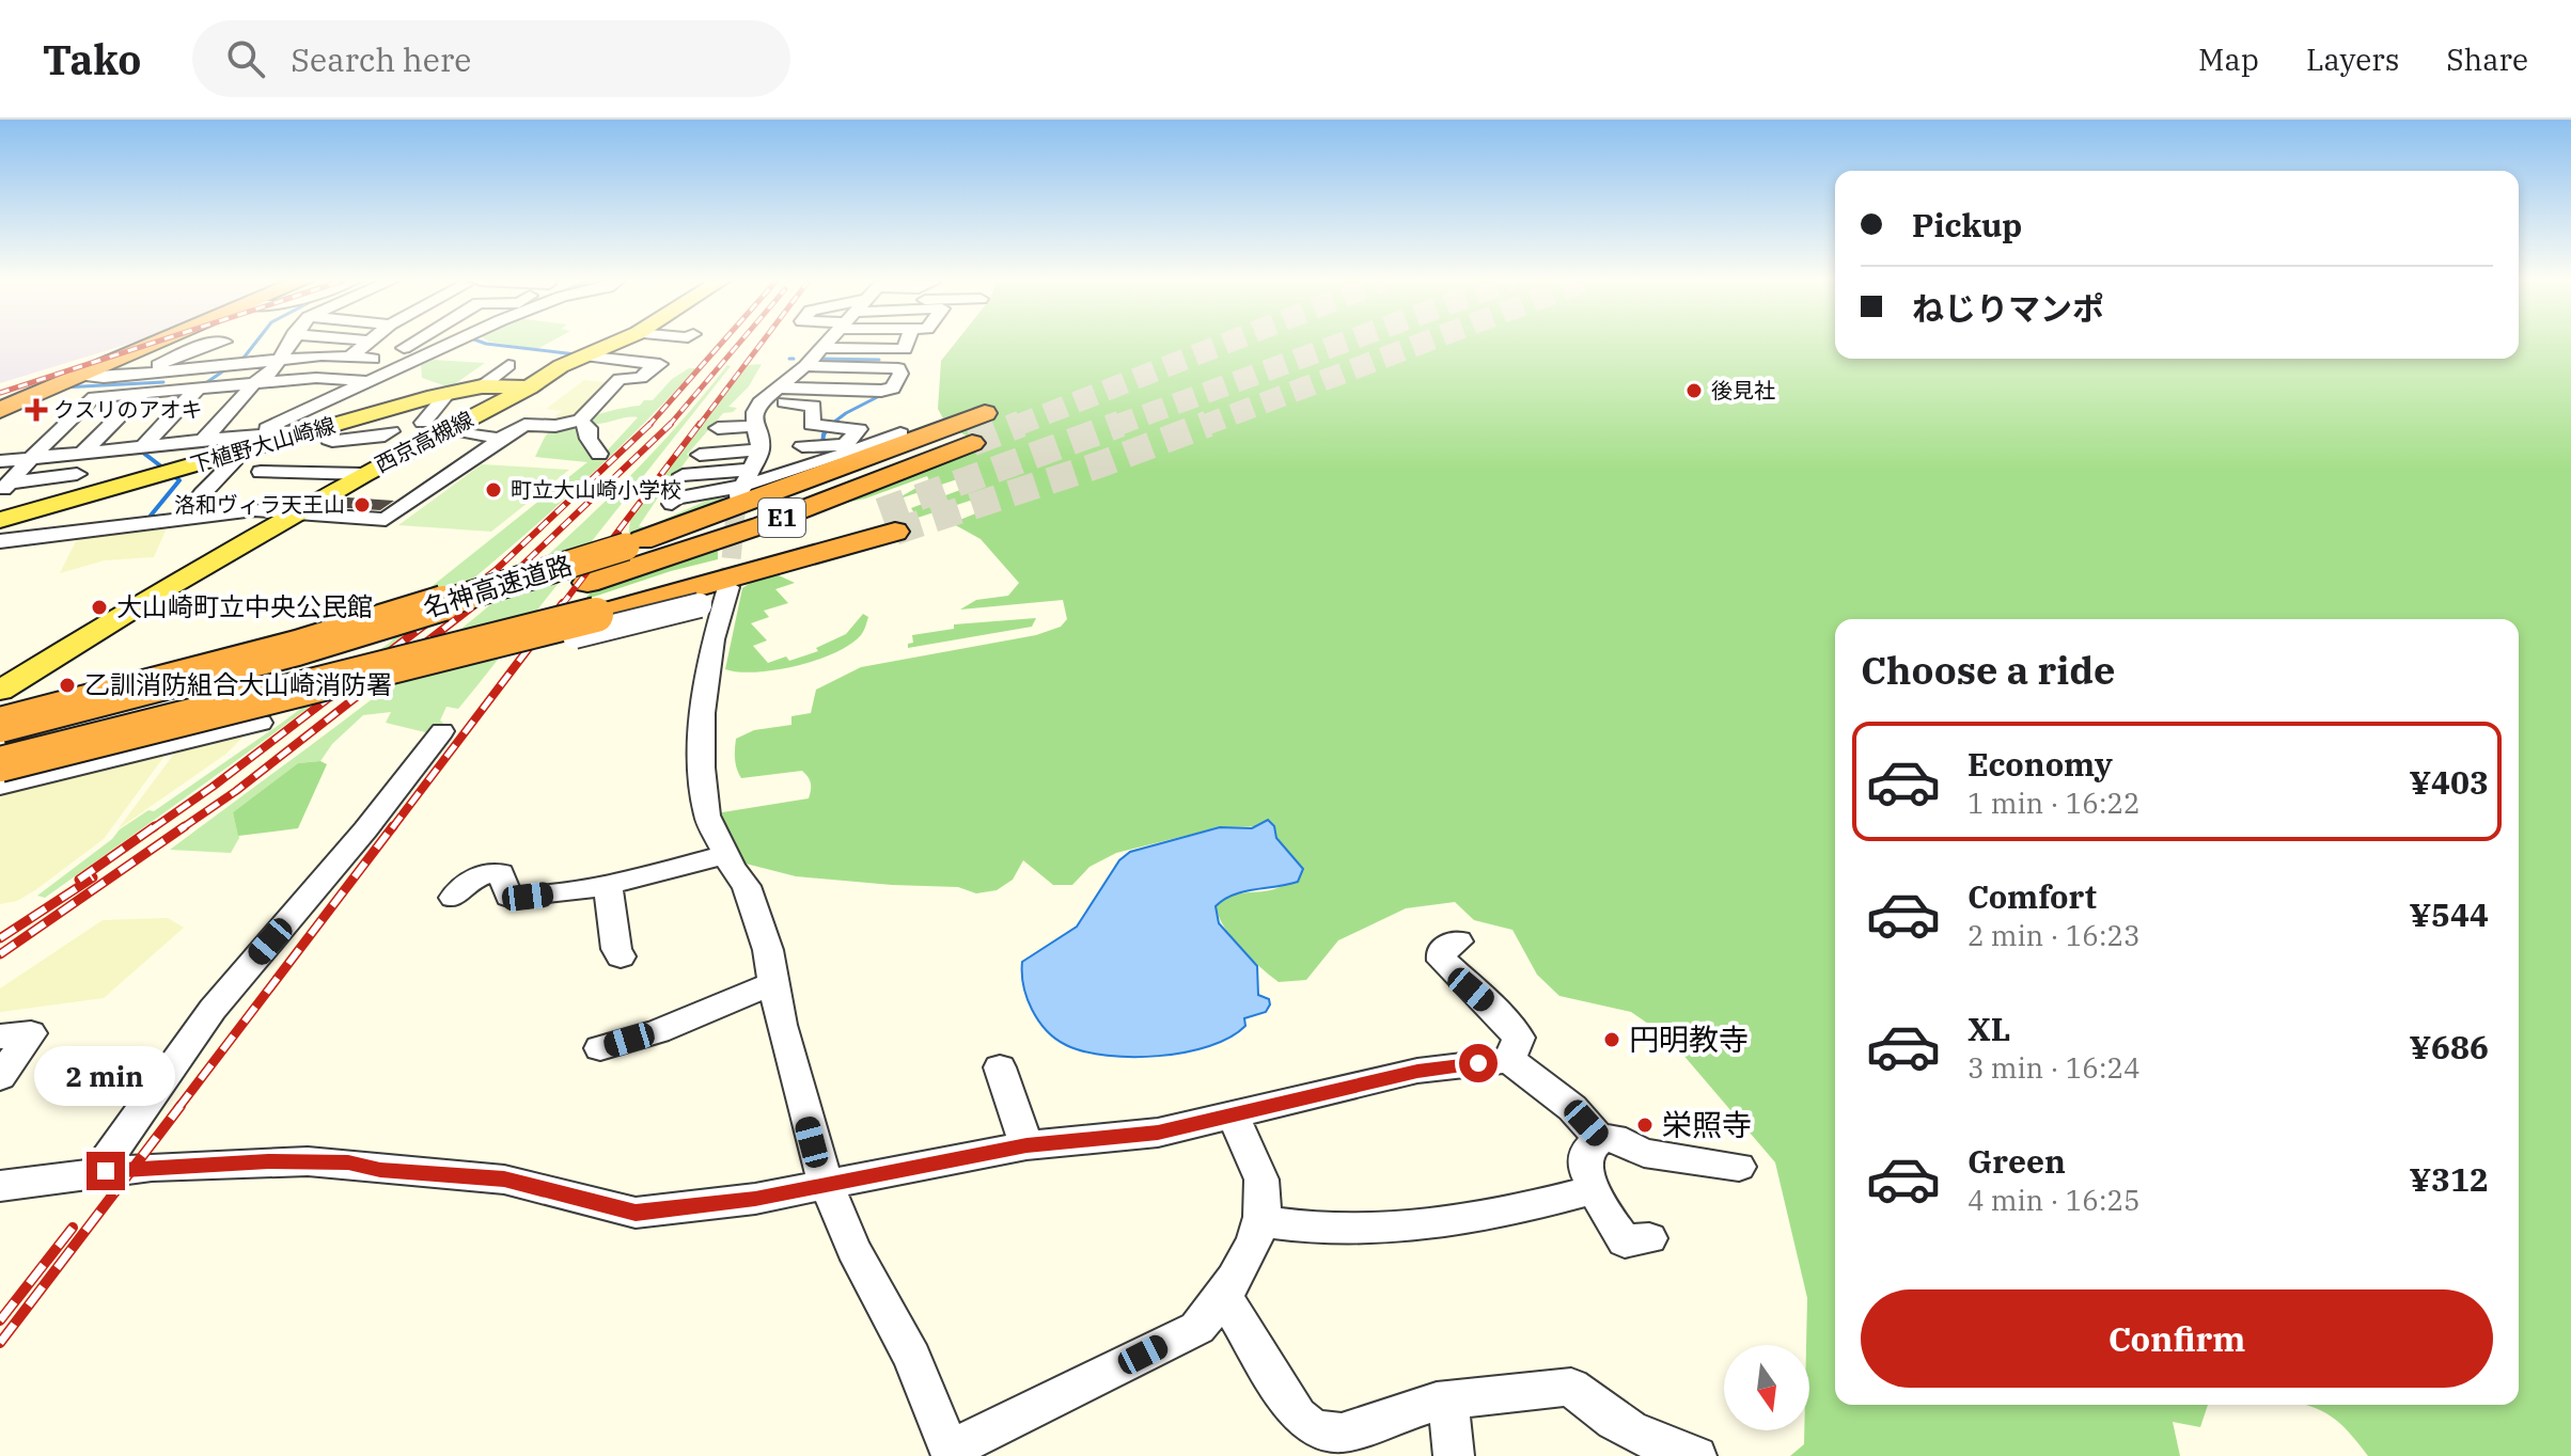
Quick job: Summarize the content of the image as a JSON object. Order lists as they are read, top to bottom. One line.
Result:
{"streets":{"highway":["E1","名神高速道路"],"main road":["西京高槻線","下植野大山崎線"]},"crossings":[["西京高槻線","下植野大山崎線"]],"places":{"other":["後見社","町立大山崎小学校","洛和ヴィラ天王山","大山崎町立中央公民館","乙訓消防組合大山崎消防署","円明教寺","栄照寺"],"health":["クスリのアオキ"]},"north":"bottom","page":{"header":"Tako","search":"Search here","nav":["Map","Layers","Share"],"banner":["Pickup","ねじりマンポ"],"heading":"Choose a ride","list":[{"name":"Economy","note":"1 min · 16:22","value":"¥403"},{"name":"Comfort","note":"2 min · 16:23","value":"¥544"},{"name":"XL","note":"3 min · 16:24","value":"¥686"},{"name":"Green","note":"4 min · 16:25","value":"¥312"}],"bubble":"2 min","buttons":"Confirm"}}
